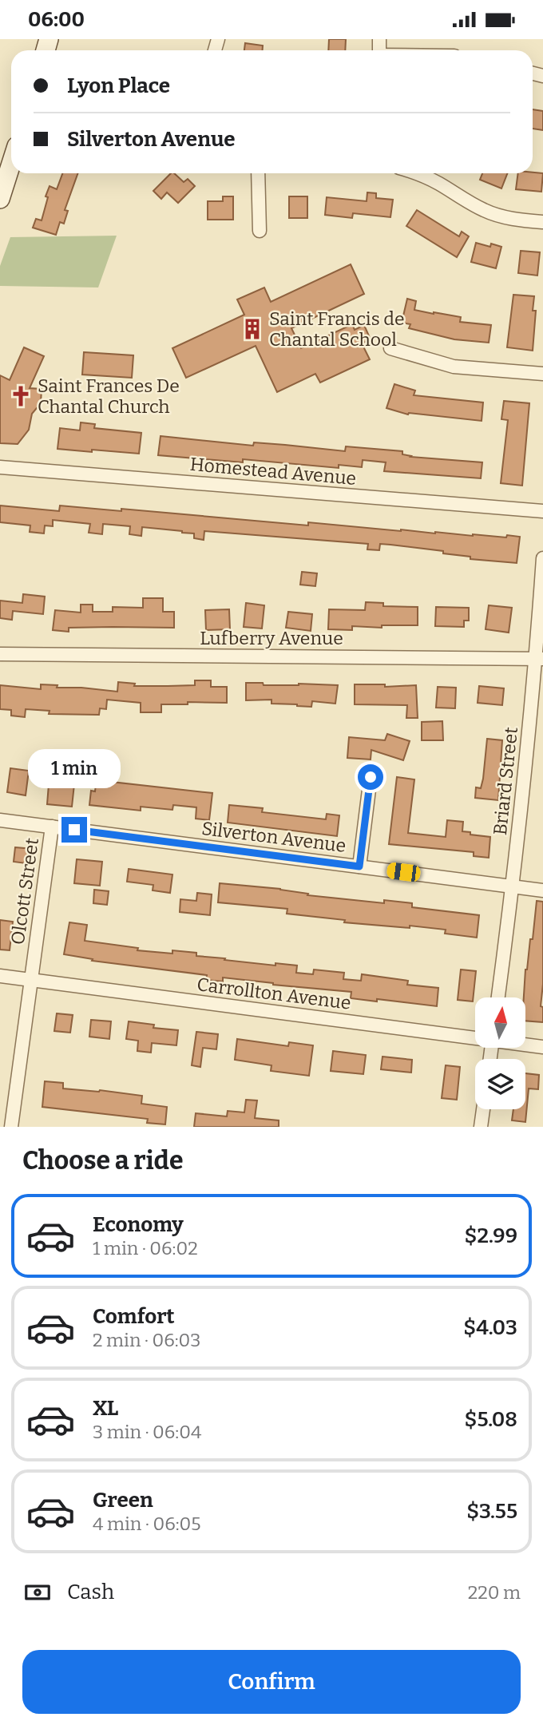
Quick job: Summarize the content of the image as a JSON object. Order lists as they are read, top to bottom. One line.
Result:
{"streets":{"street":["Homestead Avenue","Lufberry Avenue","Briard Street","Silverton Avenue","Olcott Street","Carrollton Avenue"]},"crossings":[["Lufberry Avenue","Briard Street"],["Briard Street","Silverton Avenue"],["Silverton Avenue","Olcott Street"],["Olcott Street","Carrollton Avenue"]],"places":{"building":["Saint Francis de Chantal School"],"church":["Saint Frances De Chantal Church"]},"north":"top","page":{"status":"06:00","banner":["Lyon Place","Silverton Avenue"],"bubble":"1 min","heading":"Choose a ride","list":[{"name":"Economy","note":"1 min · 06:02","value":"$2.99"},{"name":"Comfort","note":"2 min · 06:03","value":"$4.03"},{"name":"XL","note":"3 min · 06:04","value":"$5.08"},{"name":"Green","note":"4 min · 06:05","value":"$3.55"}],"pay":["Cash","220 m"],"buttons":"Confirm"}}
